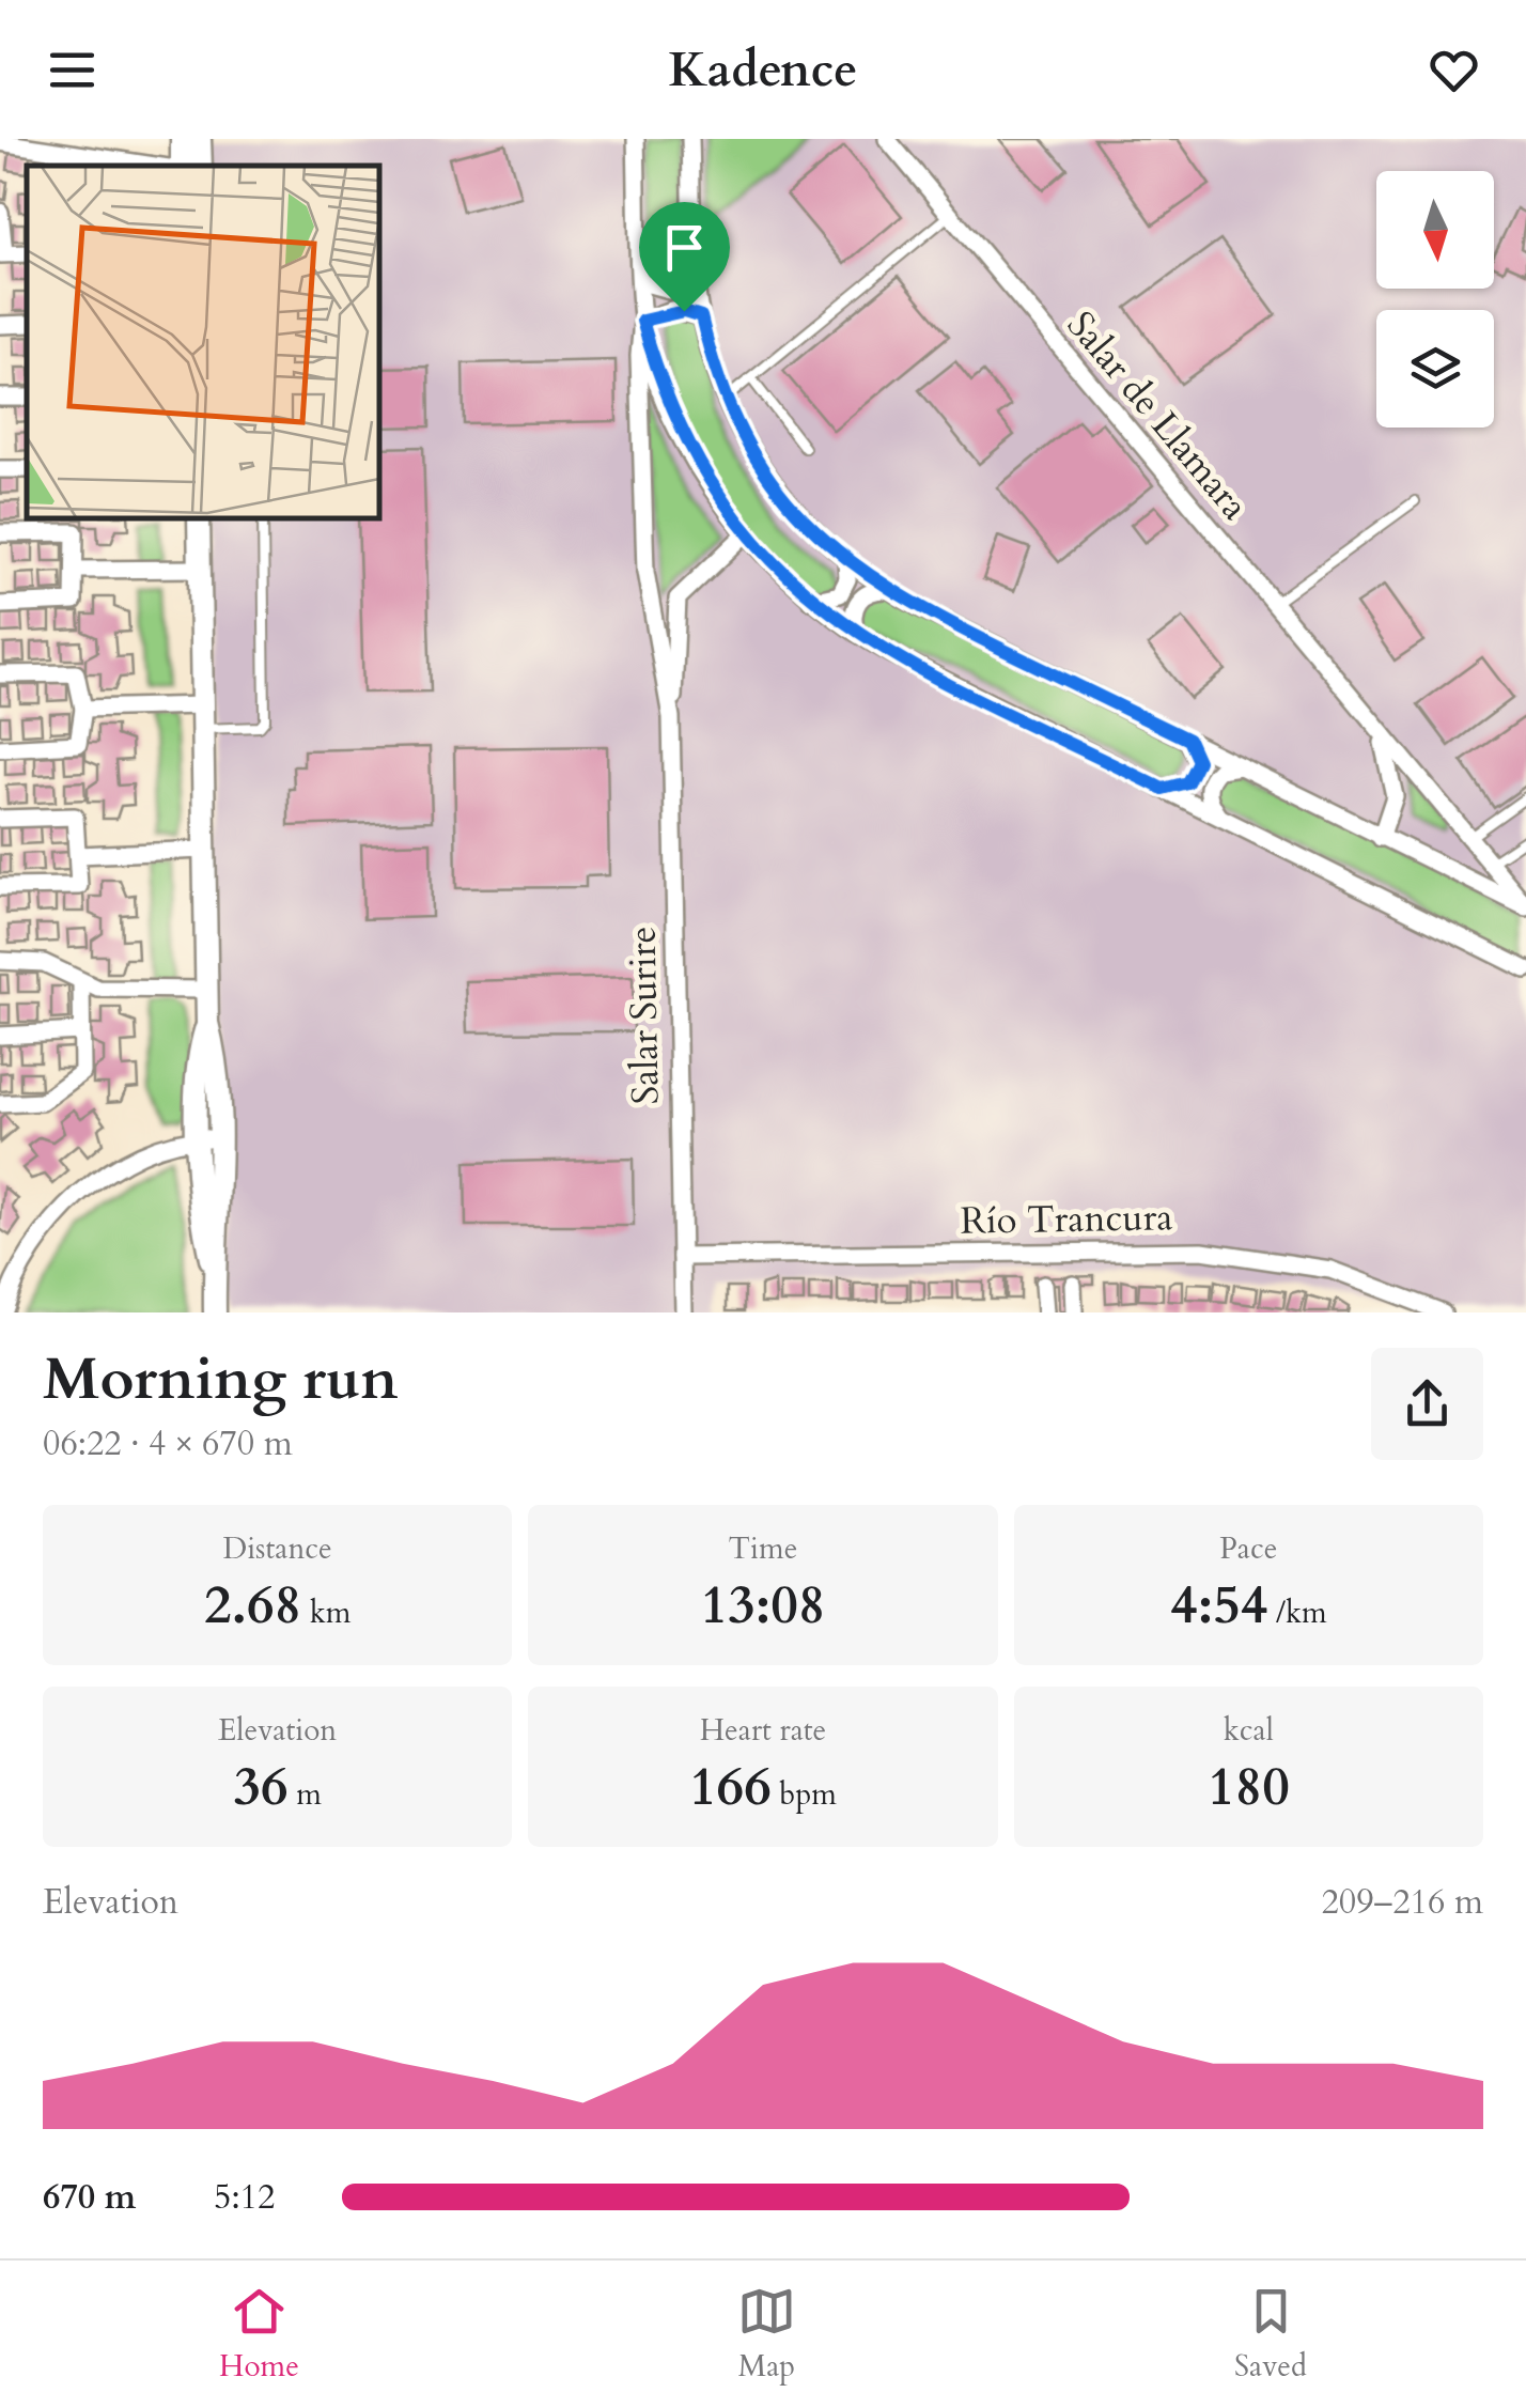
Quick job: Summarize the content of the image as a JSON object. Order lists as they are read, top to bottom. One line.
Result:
{"streets":{"street":["Salar de Llamara","Salar Surire","Río Trancura"]},"crossings":[["Salar Surire","Río Trancura"]],"north":"bottom","page":{"header":"Kadence","heading":["Morning run","06:22 · 4 × 670 m"],"stats":[["Distance","2.68 km"],["Time","13:08"],["Pace","4:54 /km"],["Elevation","36 m"],["Heart rate","166 bpm"],["kcal","180"]],"chart":["Elevation","209–216 m"],"list":[{"name":"670 m","note":"5:12"}],"tabs":["Home","Map","Saved"]}}
